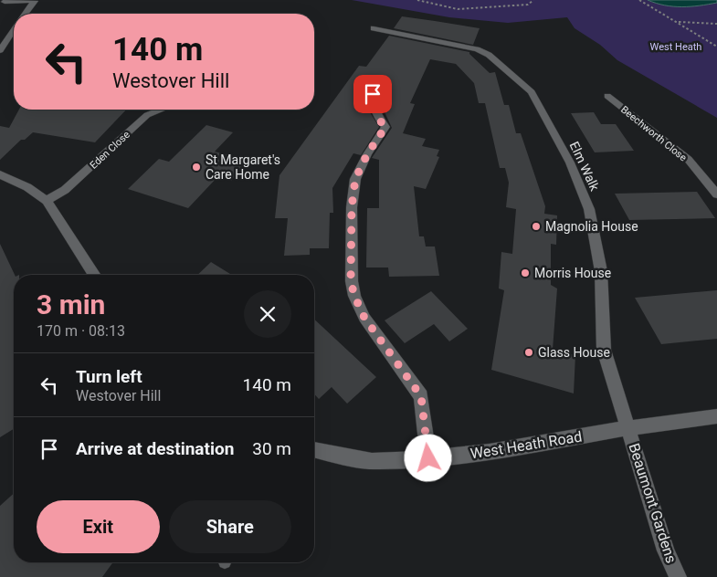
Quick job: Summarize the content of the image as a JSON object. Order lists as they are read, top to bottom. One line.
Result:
{"streets":{"street":["Beechworth Close","Eden Close","Elm Walk","West Heath Road","Beaumont Gardens"]},"crossings":[["Elm Walk","West Heath Road"],["Elm Walk","Beaumont Gardens"],["West Heath Road","Beaumont Gardens"]],"parks":["West Heath"],"places":["St Margaret's Care Home","Magnolia House","Morris House","Glass House"],"page":{"turn":["140 m","Westover Hill"],"heading":["3 min","170 m · 08:13"],"list":[{"name":"Turn left","note":"Westover Hill","value":"140 m"},{"name":"Arrive at destination","value":"30 m"}],"buttons":["Exit","Share"]}}
